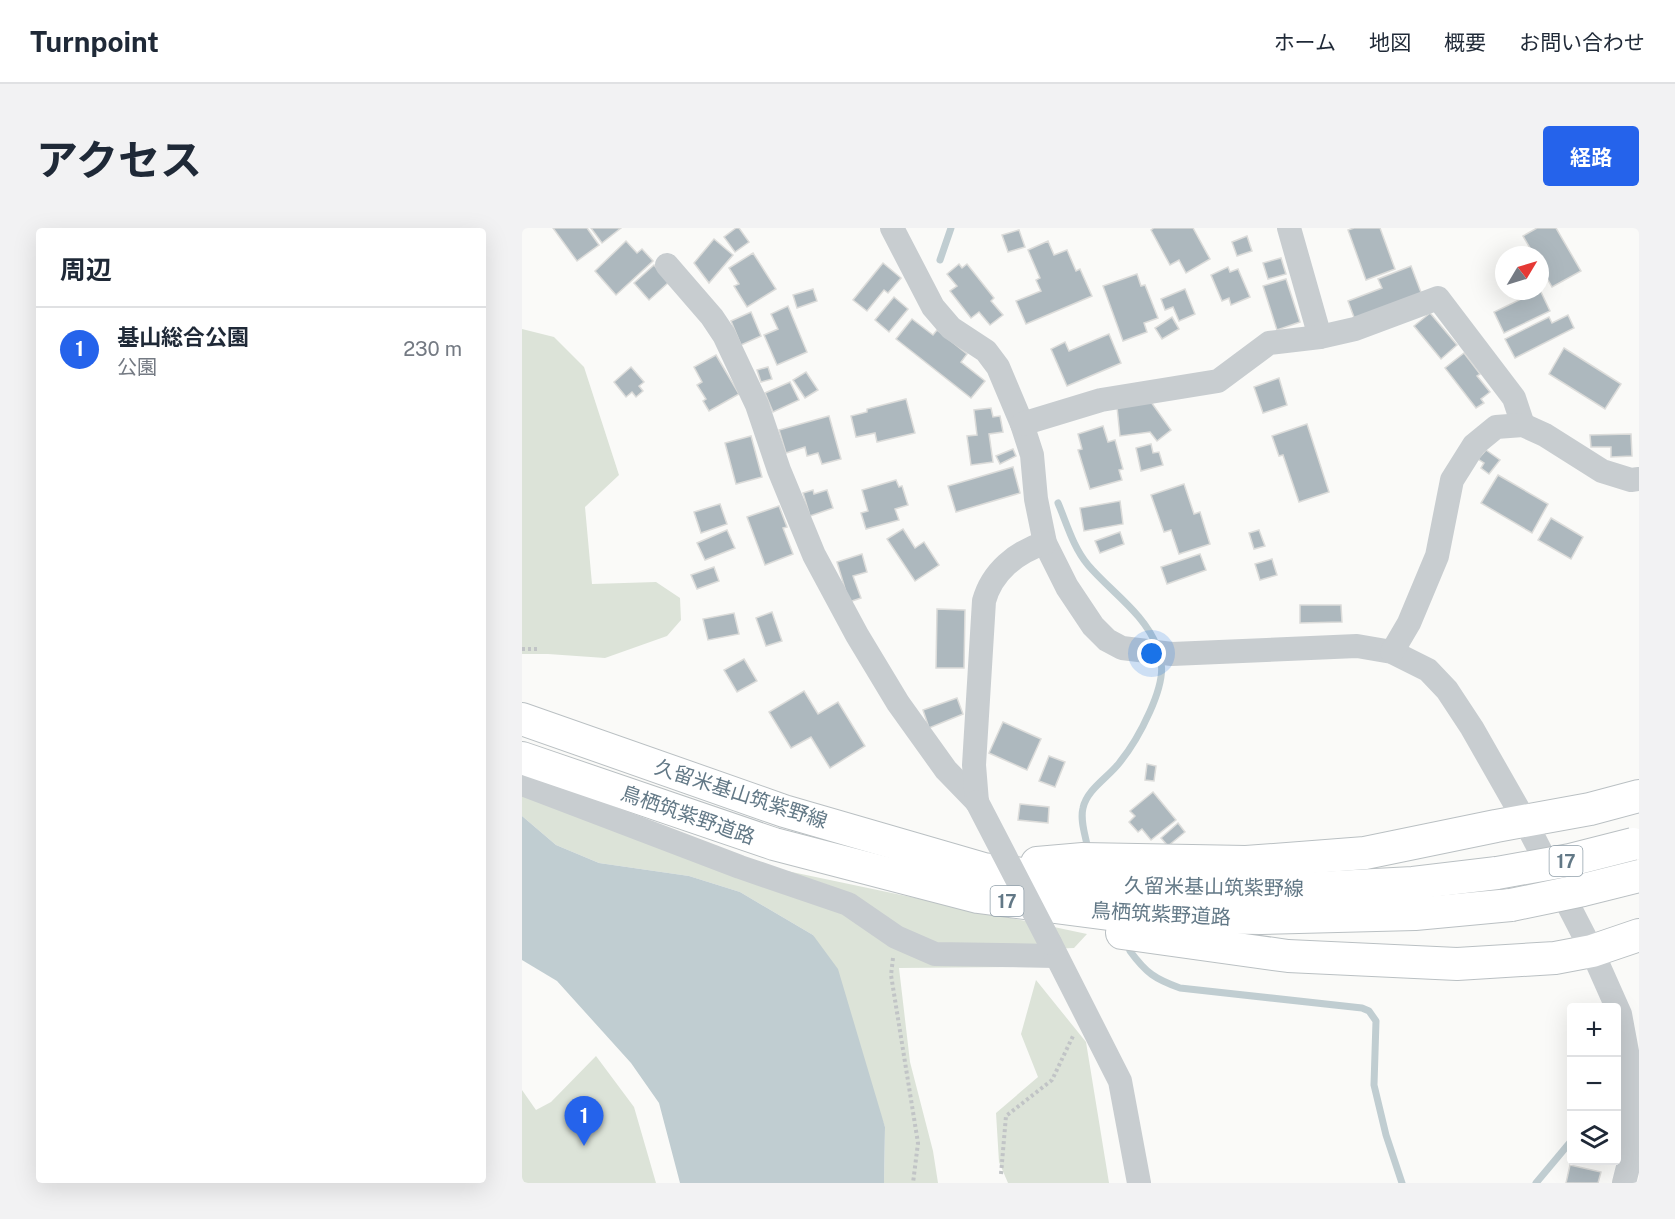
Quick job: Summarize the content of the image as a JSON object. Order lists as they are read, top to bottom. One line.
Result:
{"streets":{"main road":["久留米基山筑紫野線","鳥栖筑紫野道路","17"]},"crossings":[["久留米基山筑紫野線","鳥栖筑紫野道路"]],"north":"top right","page":{"header":"Turnpoint","nav":["ホーム","地図","概要","お問い合わせ"],"title":"アクセス","buttons":"経路","heading":"周辺","list":[{"mark":"1","name":"基山総合公園","note":"公園","value":"230 m"}],"map_buttons":["+","−"],"pins":"1"}}
